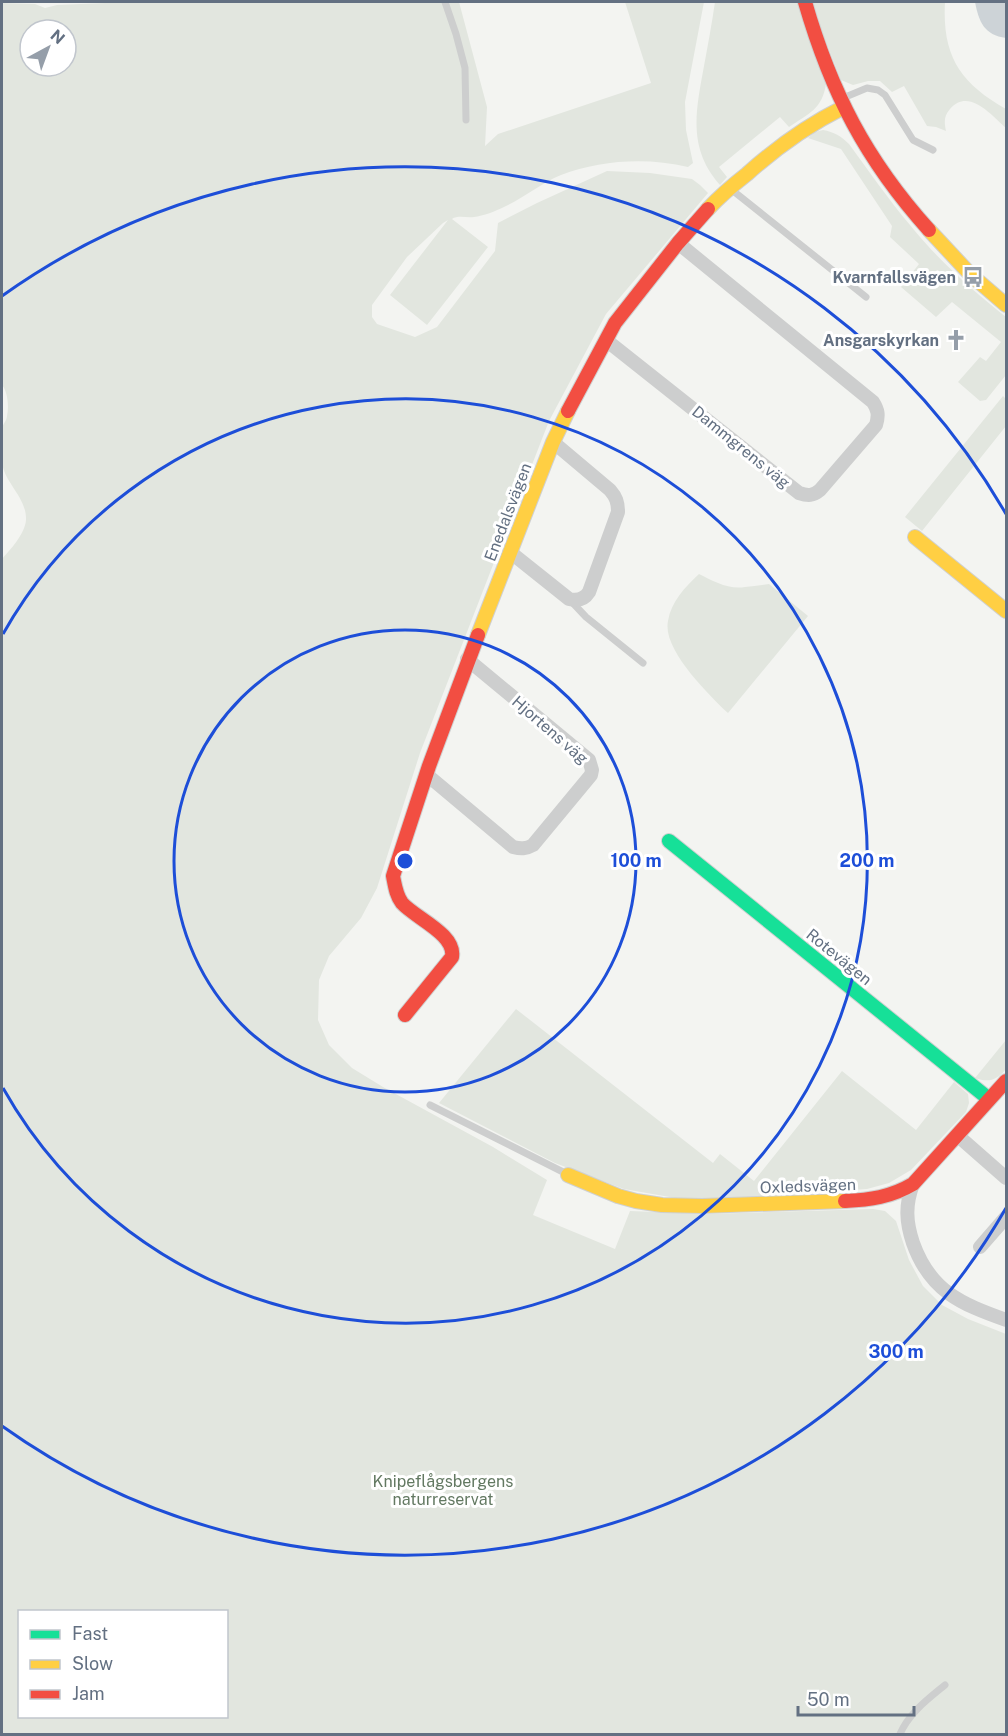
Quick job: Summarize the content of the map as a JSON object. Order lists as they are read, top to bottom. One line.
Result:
{"streets":{"street":["Dammgrens väg","Enedalsvägen","Hjortens väg","Rotevägen","Oxledsvägen"]},"crossings":[["Dammgrens väg","Enedalsvägen"],["Enedalsvägen","Hjortens väg"],["Rotevägen","Oxledsvägen"]],"parks":["Knipeflågsbergens naturreservat"],"places":{"bus stop":["Kvarnfallsvägen"],"church":["Ansgarskyrkan"]},"legend":["Fast","Slow","Jam"],"scale_bar":"50 m","north":"top right","rings":["100 m","200 m","300 m"]}
